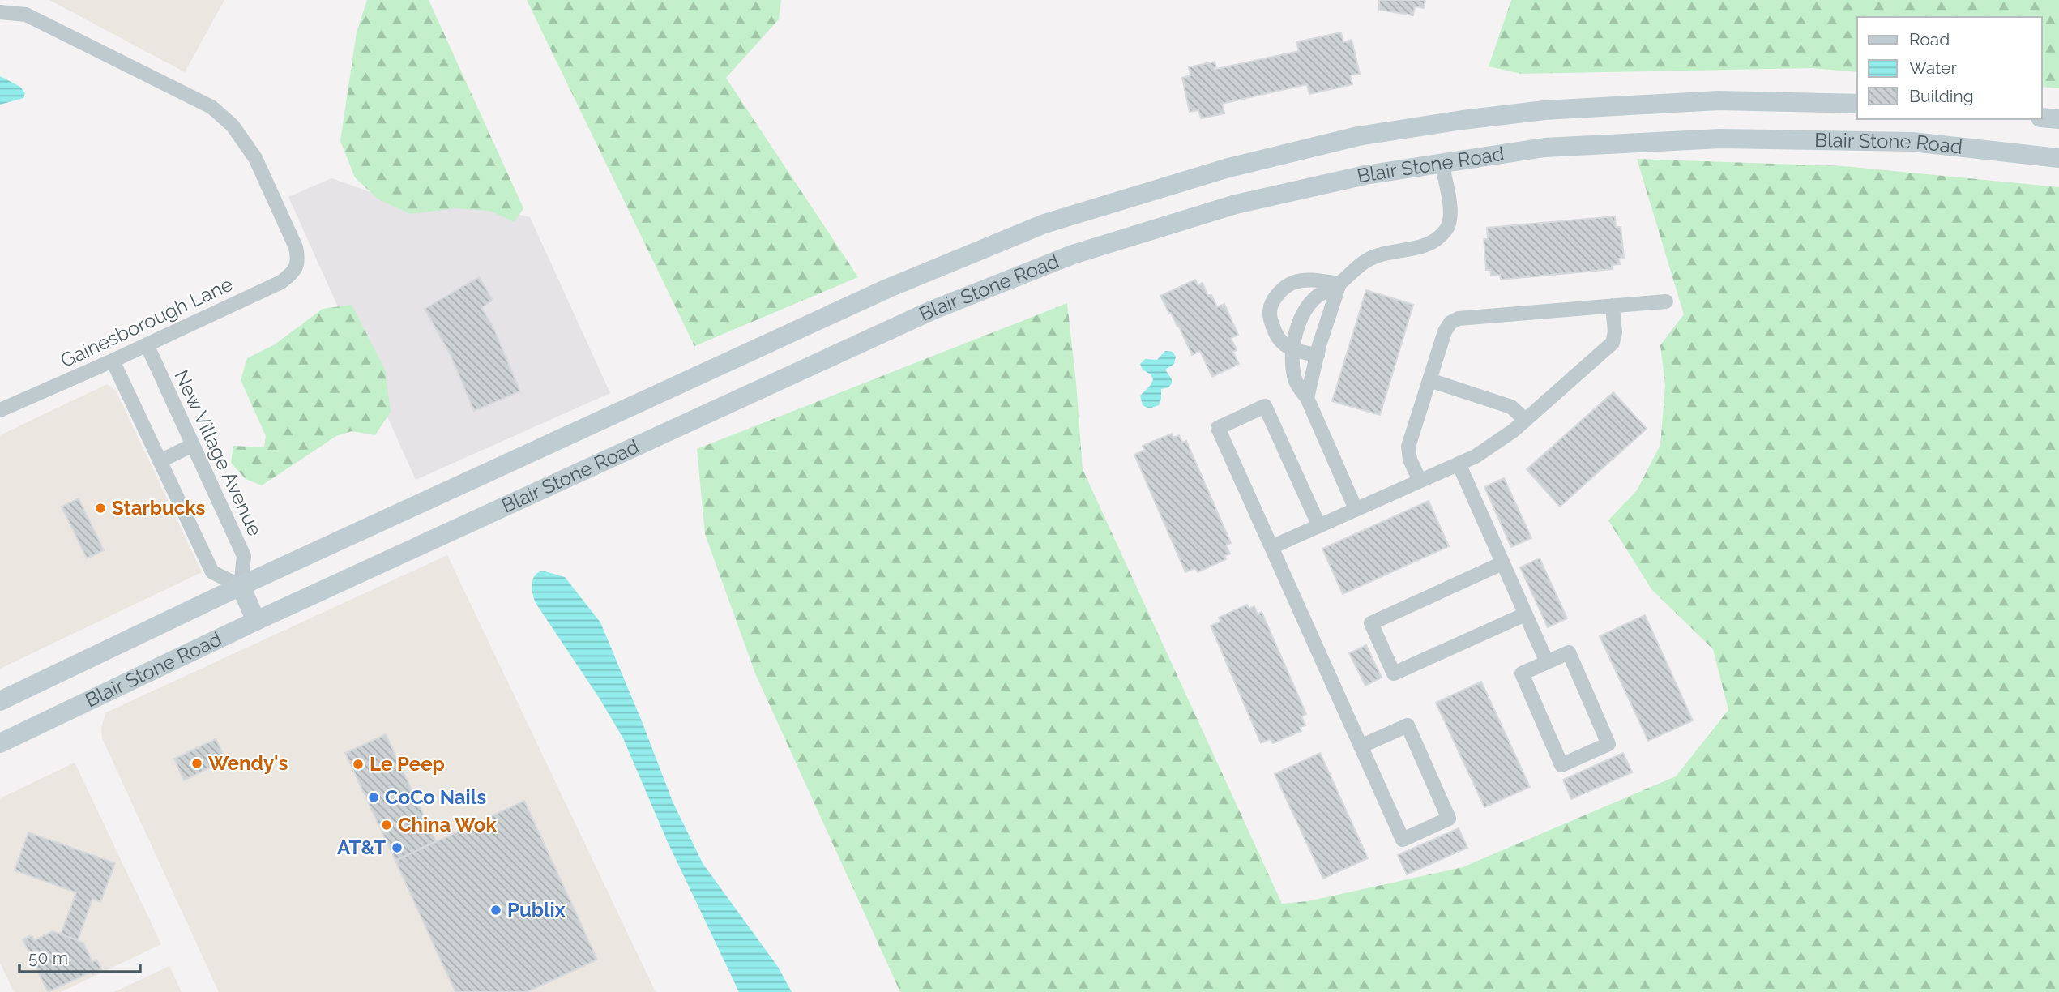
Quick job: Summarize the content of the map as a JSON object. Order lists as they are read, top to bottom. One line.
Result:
{"streets":{"main road":["Blair Stone Road"],"street":["Gainesborough Lane","New Village Avenue"]},"crossings":[["Blair Stone Road","New Village Avenue"],["Gainesborough Lane","New Village Avenue"]],"places":["Starbucks","Wendy's","Le Peep","CoCo Nails","China Wok","AT&T","Publix"],"legend":["Road","Water","Building"],"scale_bar":"50 m"}
